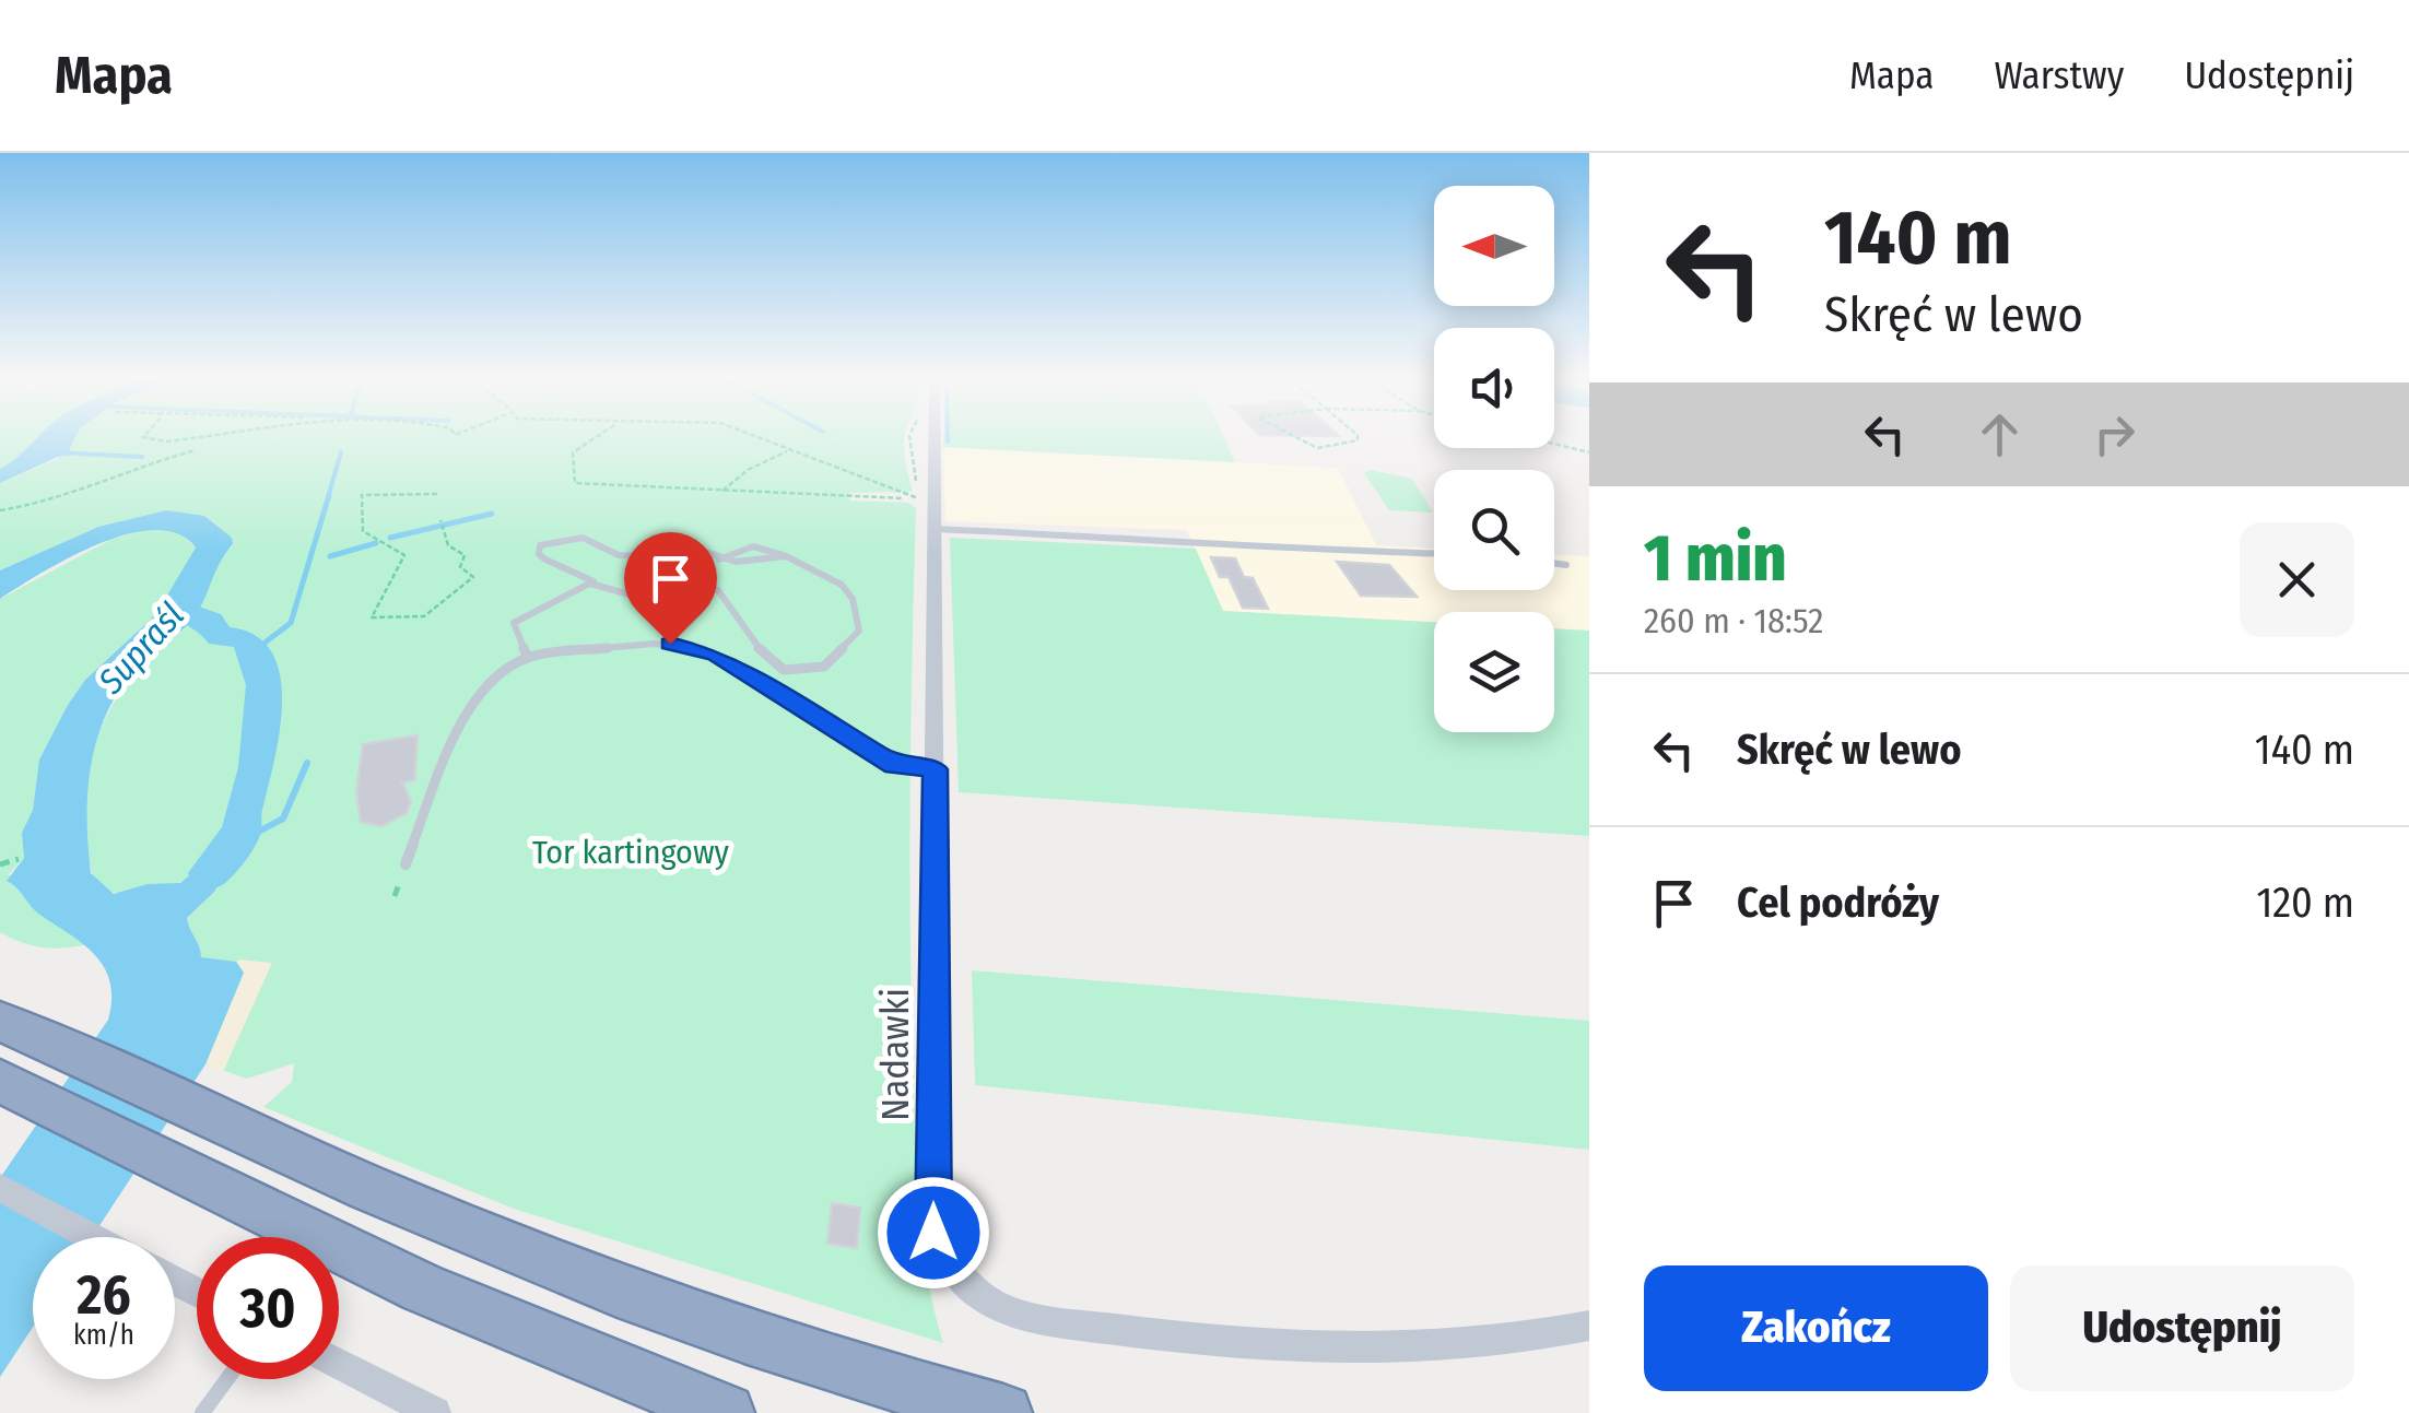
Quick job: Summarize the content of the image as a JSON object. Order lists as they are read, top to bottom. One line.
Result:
{"streets":{"street":["Nadawki"]},"water":["Supraśl"],"parks":["Tor kartingowy"],"north":"left","page":{"header":"Mapa","nav":["Mapa","Warstwy","Udostępnij"],"turn":["140 m","Skręć w lewo"],"heading":["1 min","260 m · 18:52"],"list":[{"name":"Skręć w lewo","value":"140 m"},{"name":"Cel podróży","value":"120 m"}],"speed":"26 km/h","limit":"30","buttons":["Zakończ","Udostępnij"]}}
